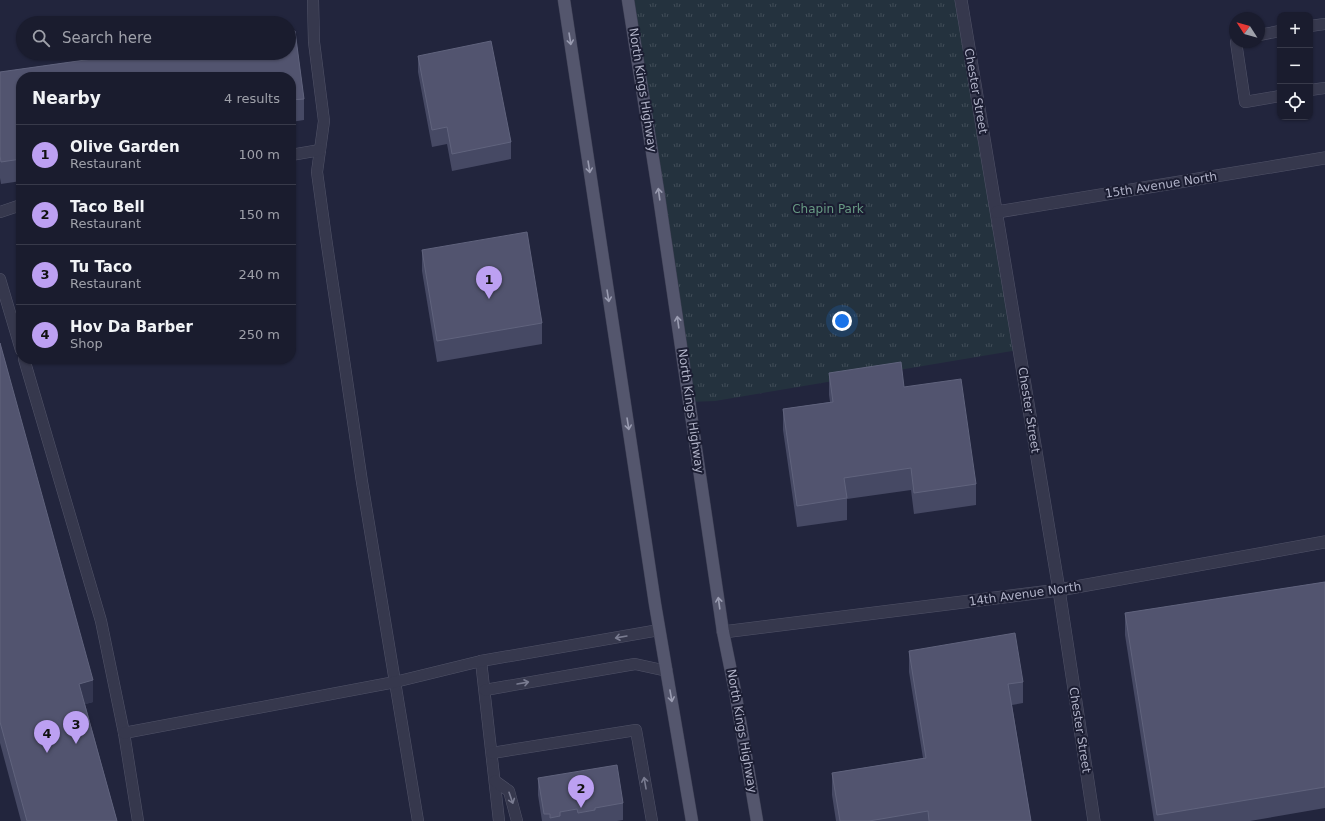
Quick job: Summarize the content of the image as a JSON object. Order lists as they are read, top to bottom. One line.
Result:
{"streets":{"main road":["North Kings Highway"],"street":["Chester Street","15th Avenue North","14th Avenue North"]},"crossings":[["North Kings Highway","14th Avenue North"],["Chester Street","15th Avenue North"],["Chester Street","14th Avenue North"]],"parks":["Chapin Park"],"north":"top left","page":{"map_buttons":["+","−"],"search":"Search here","heading":["Nearby","4 results"],"list":[{"mark":"1","name":"Olive Garden","note":"Restaurant","value":"100 m"},{"mark":"2","name":"Taco Bell","note":"Restaurant","value":"150 m"},{"mark":"3","name":"Tu Taco","note":"Restaurant","value":"240 m"},{"mark":"4","name":"Hov Da Barber","note":"Shop","value":"250 m"}],"pins":["1","3","4","2"]}}
